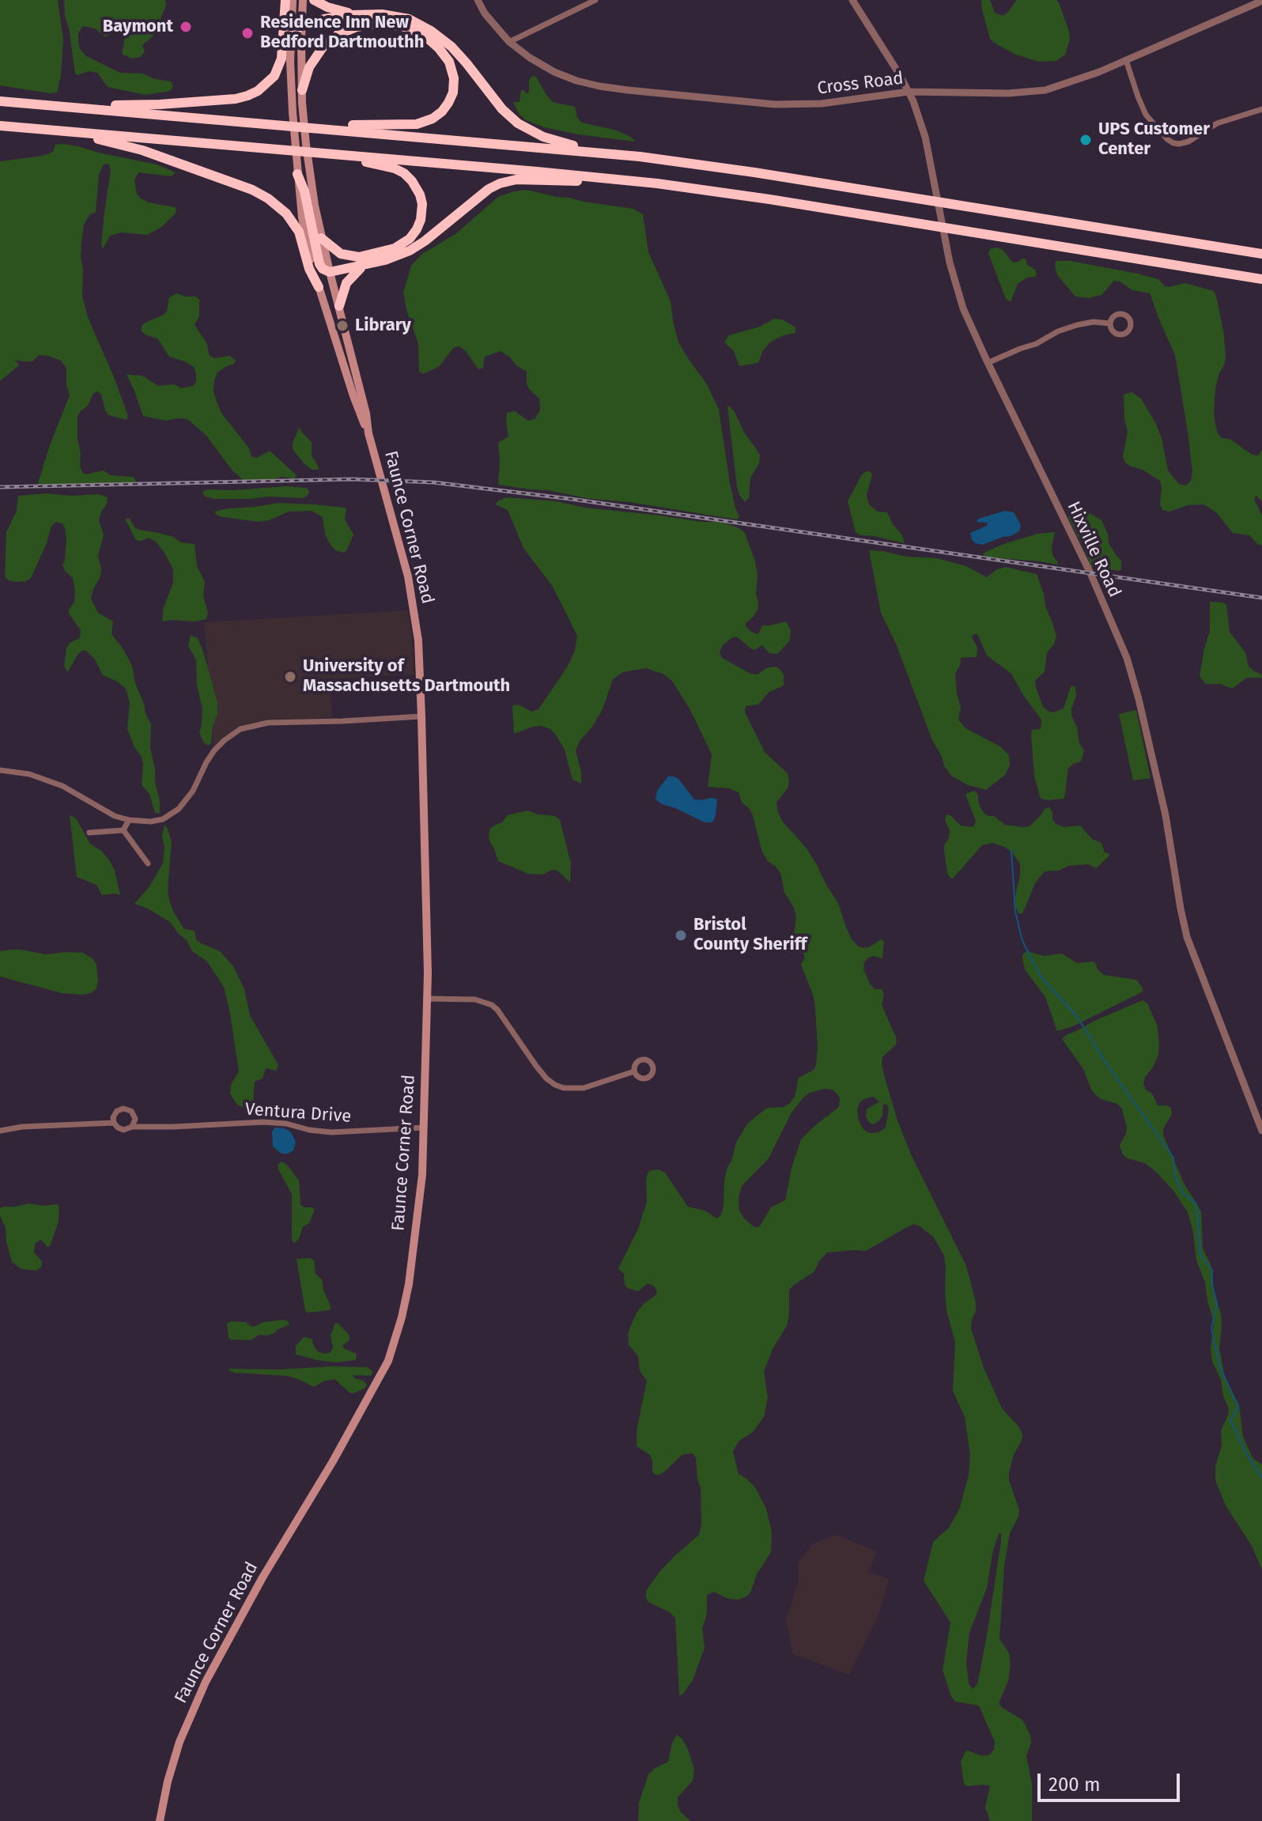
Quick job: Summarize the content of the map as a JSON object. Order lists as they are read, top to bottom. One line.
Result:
{"streets":{"main road":["Faunce Corner Road"],"street":["Cross Road","Hixville Road","Ventura Drive"]},"crossings":[["Cross Road","Hixville Road"],["Faunce Corner Road","Ventura Drive"]],"places":["Baymont","Residence Inn New Bedford Dartmouthh","UPS Customer Center","Library","University of Massachusetts Dartmouth","Bristol County Sheriff"],"scale_bar":"200 m"}
